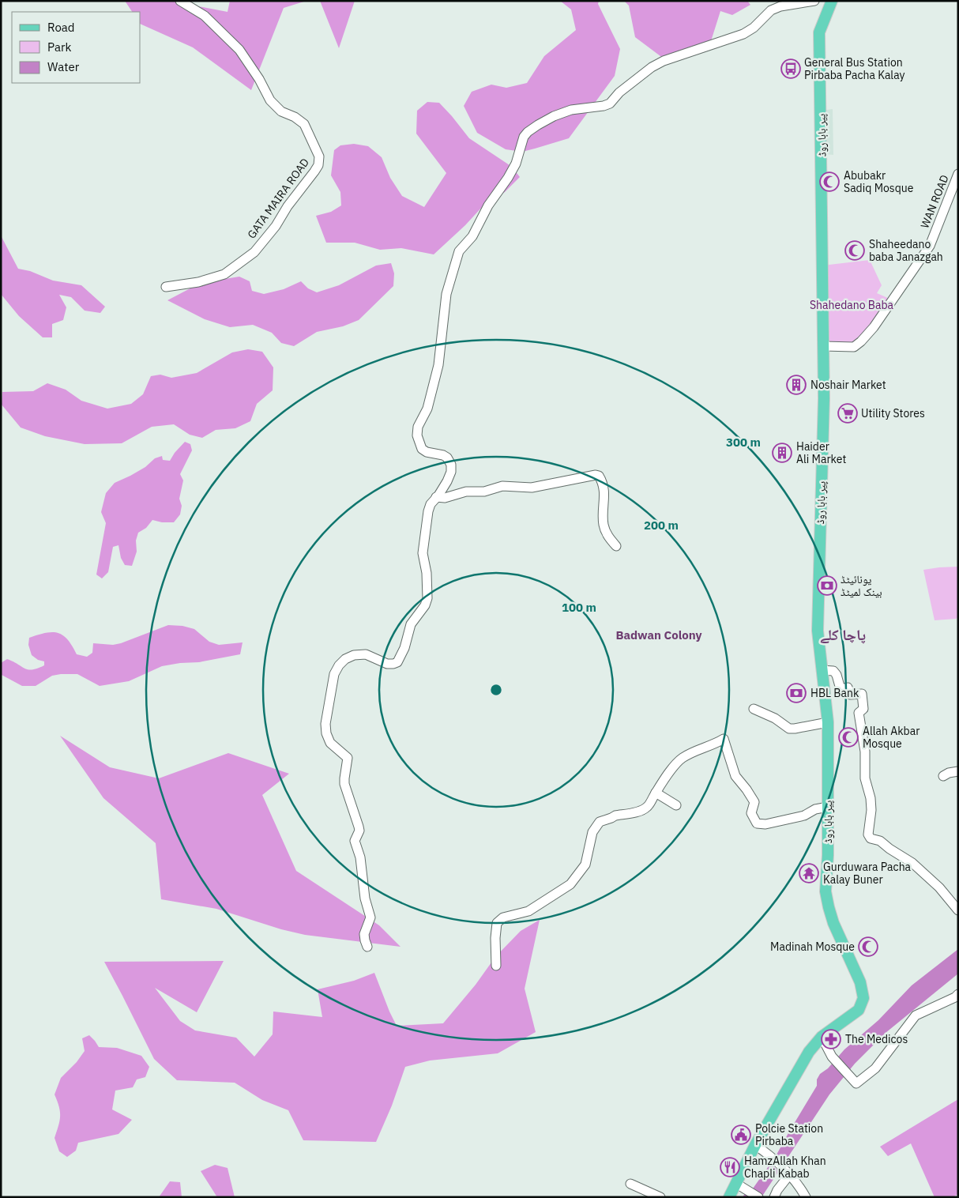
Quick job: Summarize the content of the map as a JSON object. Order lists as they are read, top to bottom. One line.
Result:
{"streets":{"main road":["پیر بابا روڈ"],"street":["GATA MAIRA ROAD","WAN ROAD"]},"crossings":[["پیر بابا روڈ","WAN ROAD"]],"districts":["Badwan Colony","پاچا کلے"],"parks":["Shahedano Baba"],"places":{"bus stop":["General Bus Station Pirbaba Pacha Kalay"],"mosque":["Abubakr Sadiq Mosque","Shaheedano baba Janazgah","Allah Akbar Mosque","Madinah Mosque"],"building":["Noshair Market","Haider Ali Market"],"supermarket":["Utility Stores"],"bank":["یونائیٹڈ بینک لمیٹڈ","HBL Bank"],"temple":["Gurduwara Pacha Kalay Buner"],"pharmacy":["The Medicos"],"public building":["Polcie Station Pirbaba"],"restaurant":["HamzAllah Khan Chapli Kabab"]},"legend":["Road","Park","Water"],"rings":["300 m","200 m","100 m"]}
